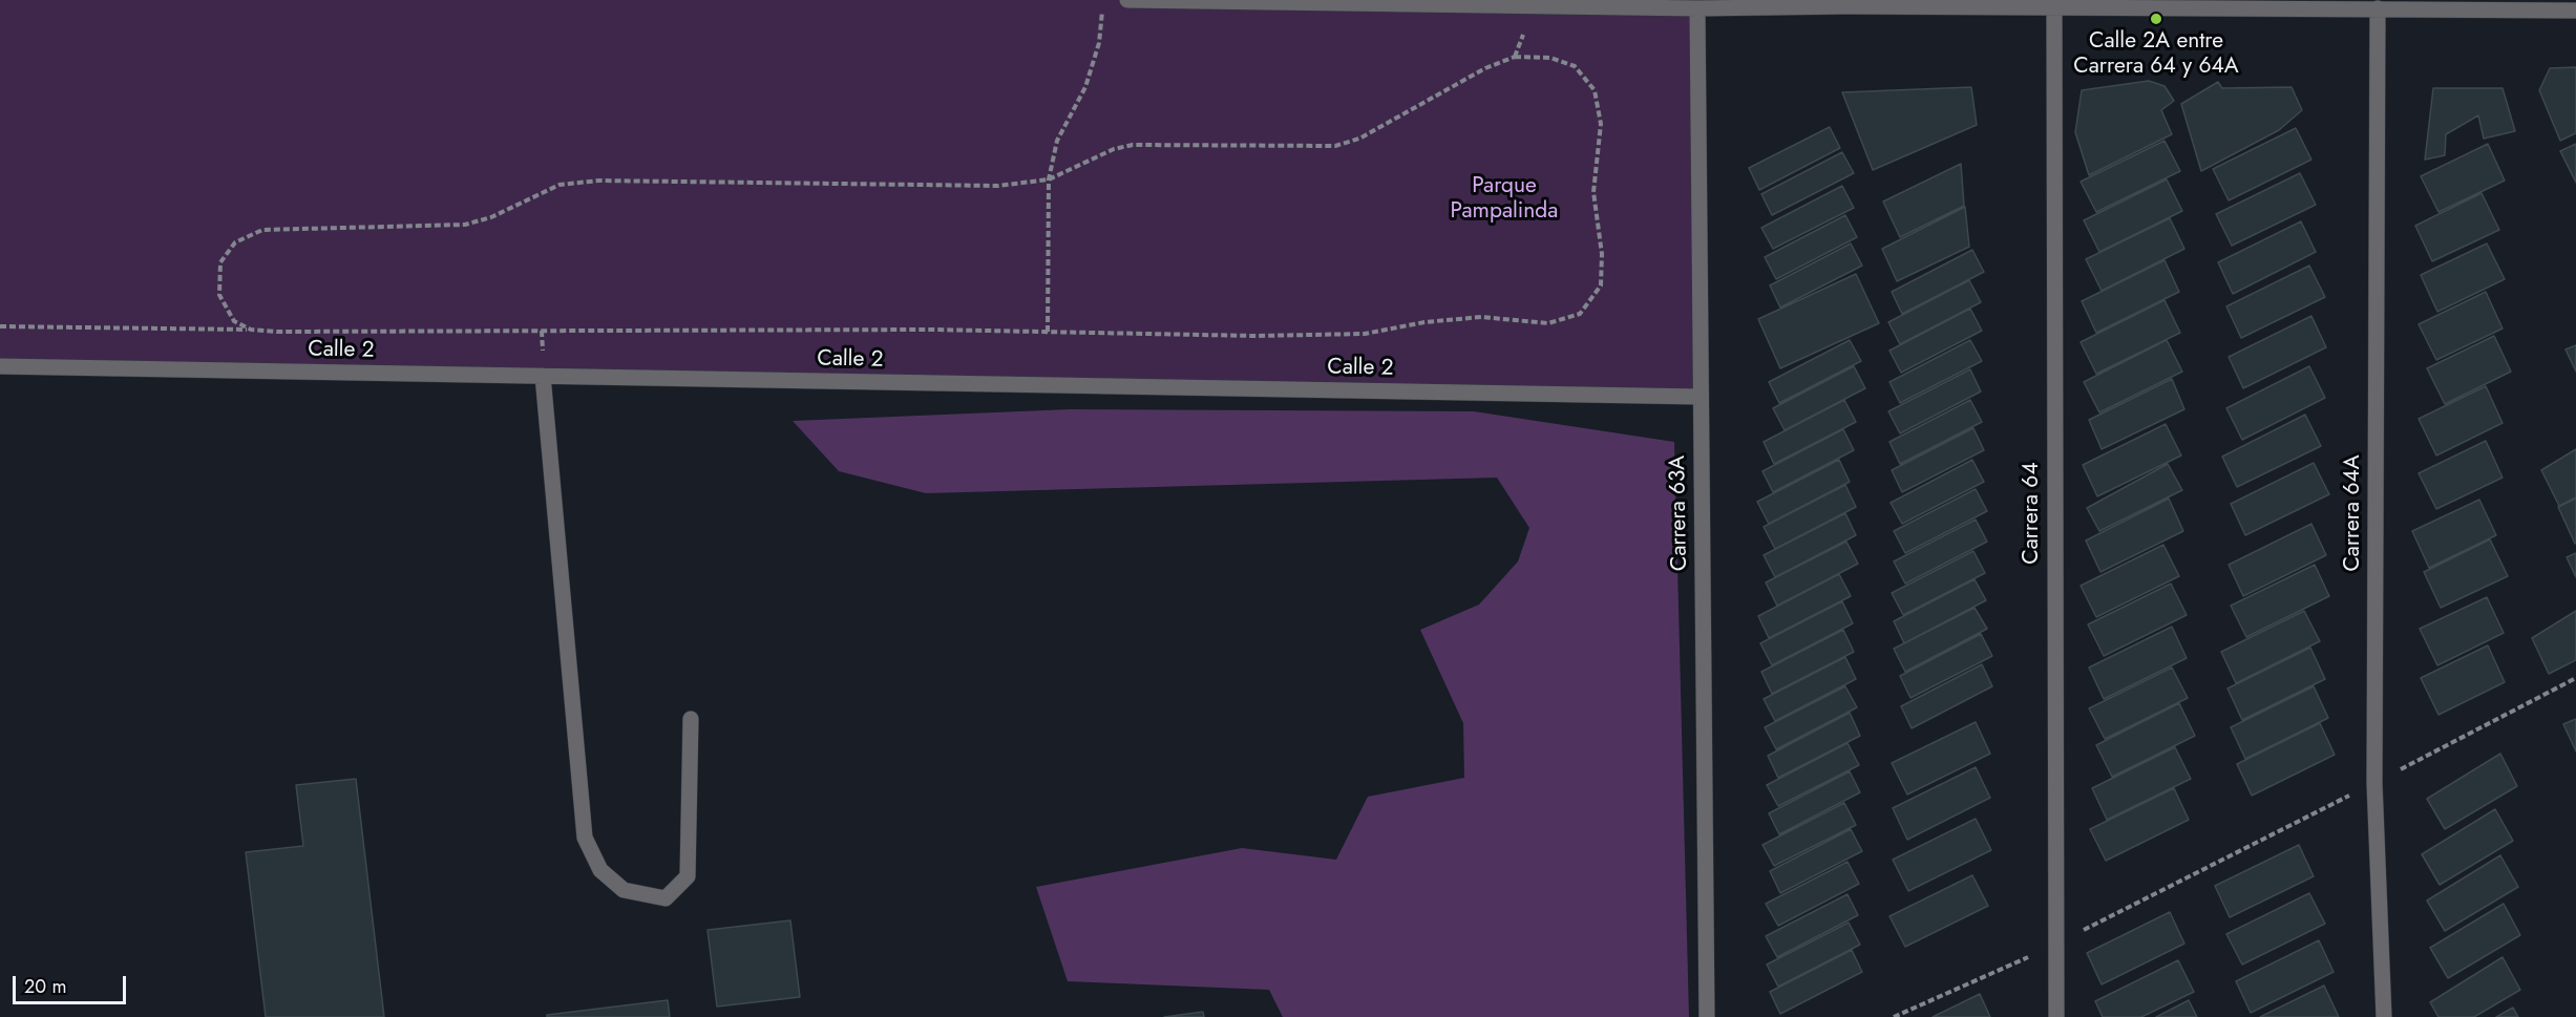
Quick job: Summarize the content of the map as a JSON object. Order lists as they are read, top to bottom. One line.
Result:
{"streets":{"street":["Calle 2","Carrera 63A","Carrera 64","Carrera 64A"]},"crossings":[["Calle 2","Carrera 63A"]],"parks":["Parque Pampalinda"],"places":["Calle 2A entre Carrera 64 y 64A"],"scale_bar":"20 m"}
